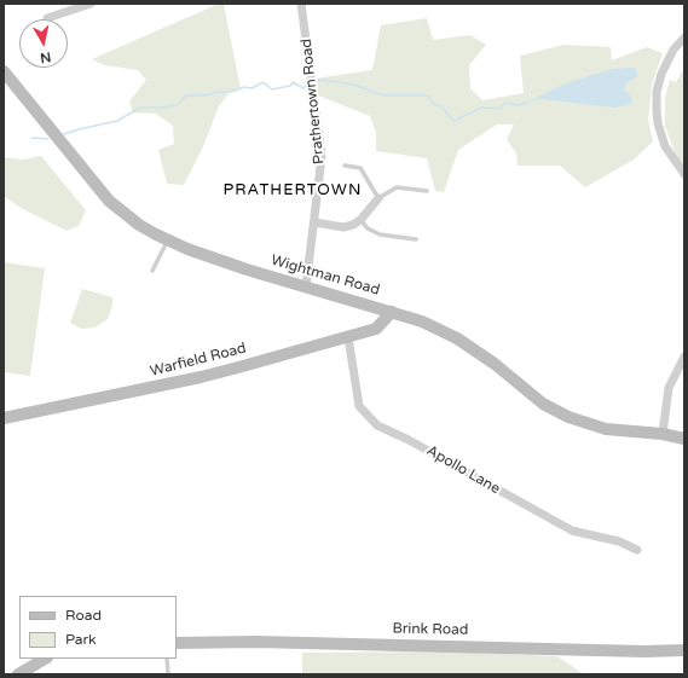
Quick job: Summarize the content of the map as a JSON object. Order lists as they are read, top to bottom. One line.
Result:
{"streets":{"main road":["Wightman Road","Warfield Road","Brink Road"],"street":["Prathertown Road","Apollo Lane"]},"crossings":[["Prathertown Road","Wightman Road"],["Wightman Road","Warfield Road"],["Warfield Road","Apollo Lane"]],"districts":["PRATHERTOWN"],"legend":["Road","Park"],"north":"bottom"}
